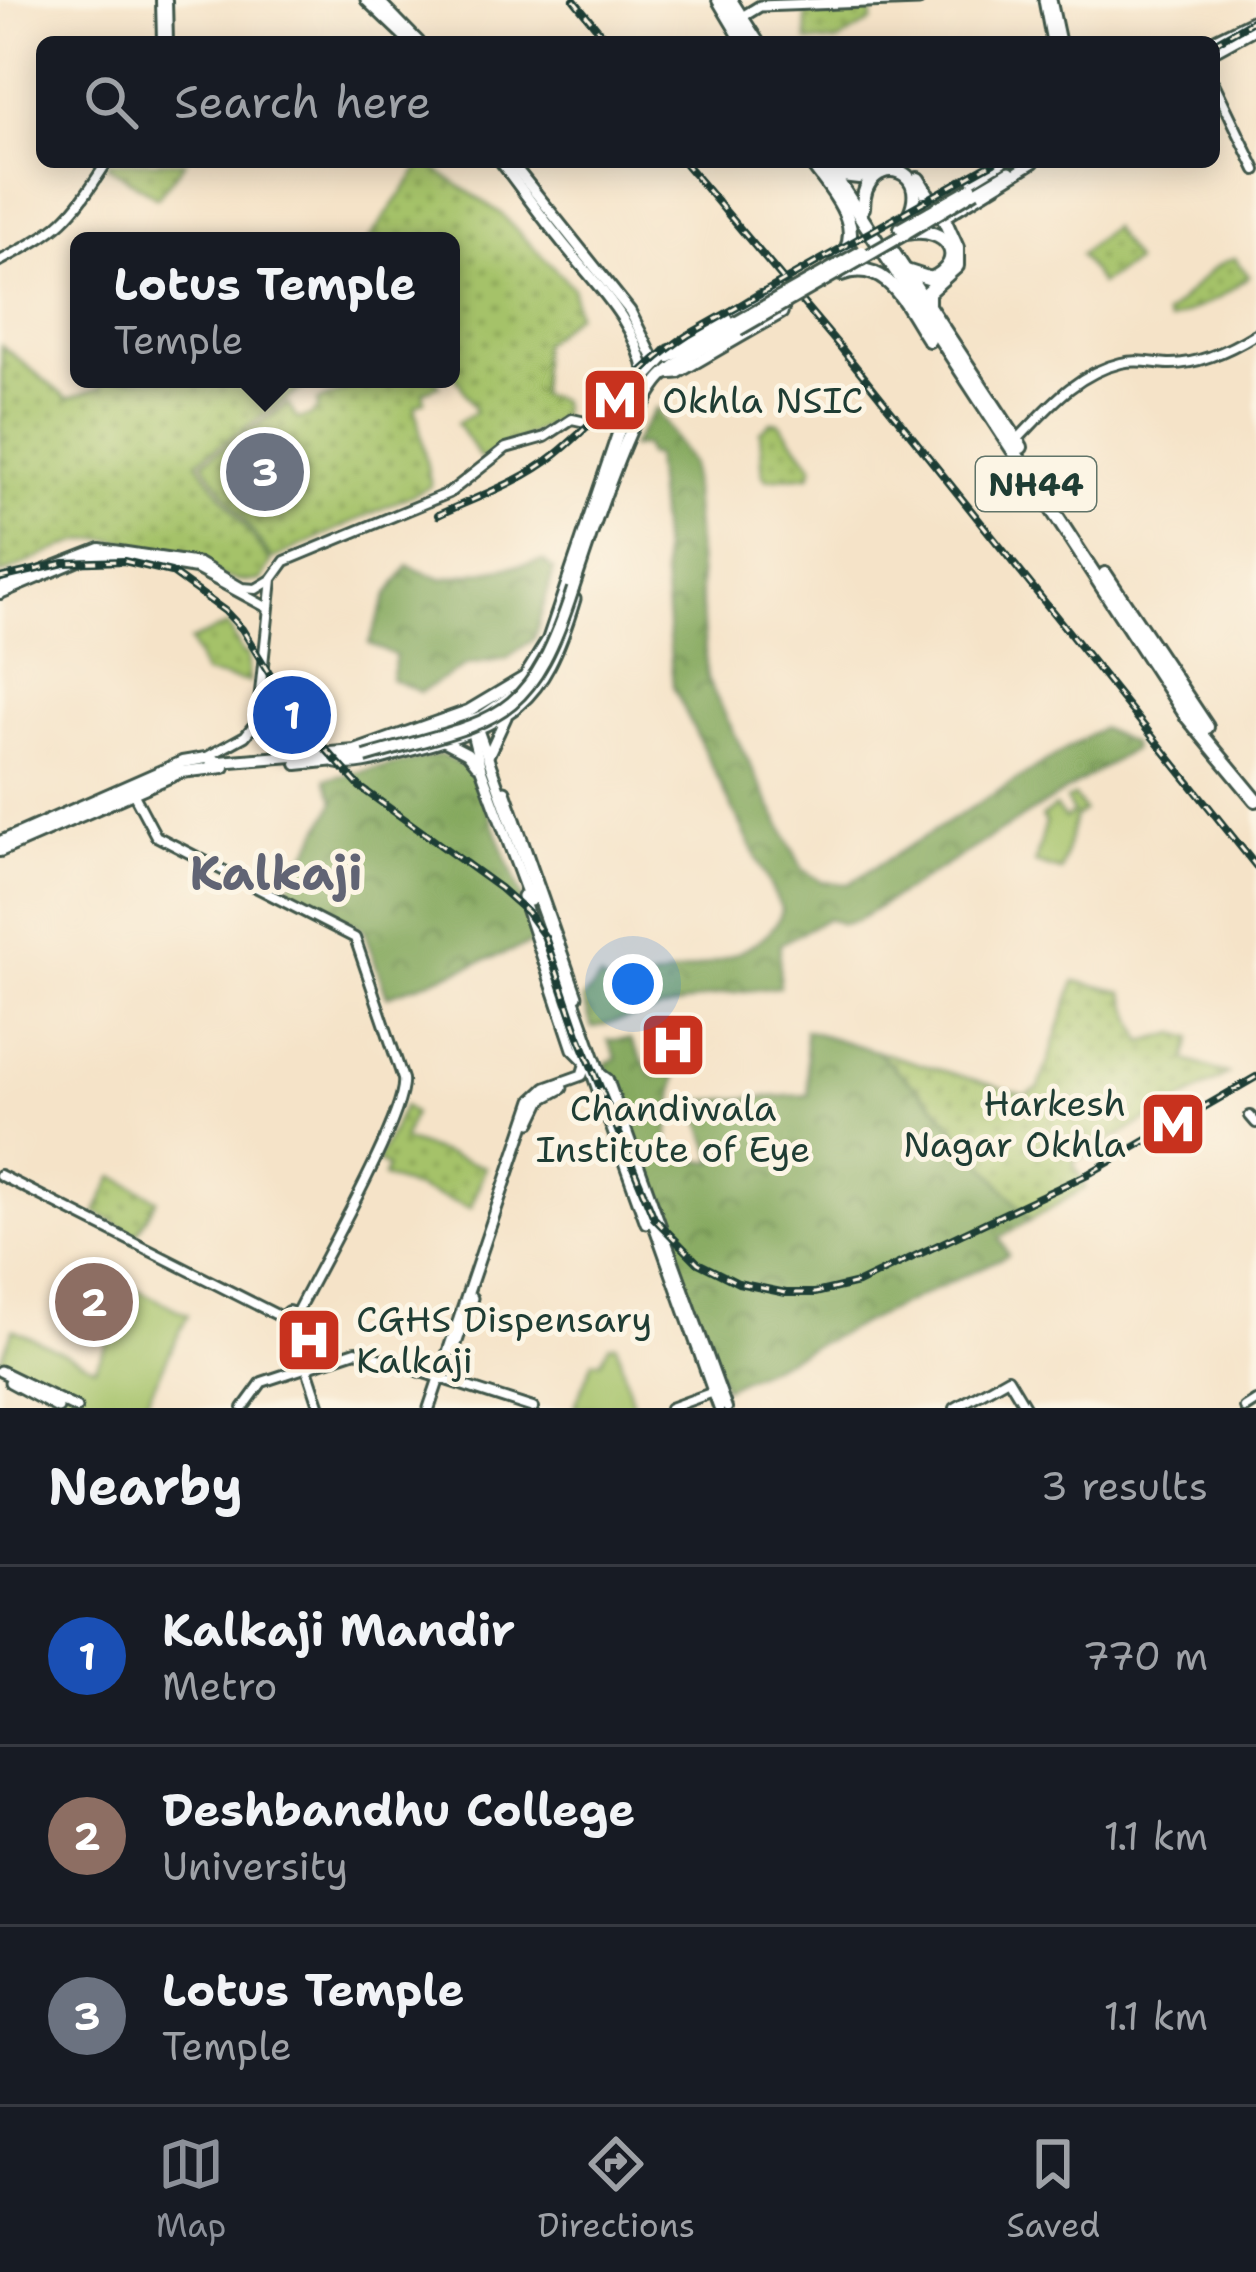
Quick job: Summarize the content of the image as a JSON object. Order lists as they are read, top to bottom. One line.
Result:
{"streets":{"highway":["NH44"]},"districts":["Kalkaji"],"places":{"metro station":["Okhla NSIC","Harkesh Nagar Okhla"],"hospital":["Chandiwala Institute of Eye","CGHS Dispensary Kalkaji"]},"page":{"search":"Search here","popup":["Lotus Temple","Temple"],"pins":["3","1","2"],"heading":["Nearby","3 results"],"list":[{"mark":"1","name":"Kalkaji Mandir","note":"Metro","value":"770 m"},{"mark":"2","name":"Deshbandhu College","note":"University","value":"1.1 km"},{"mark":"3","name":"Lotus Temple","note":"Temple","value":"1.1 km"}],"nav":["Map","Directions","Saved"]}}
